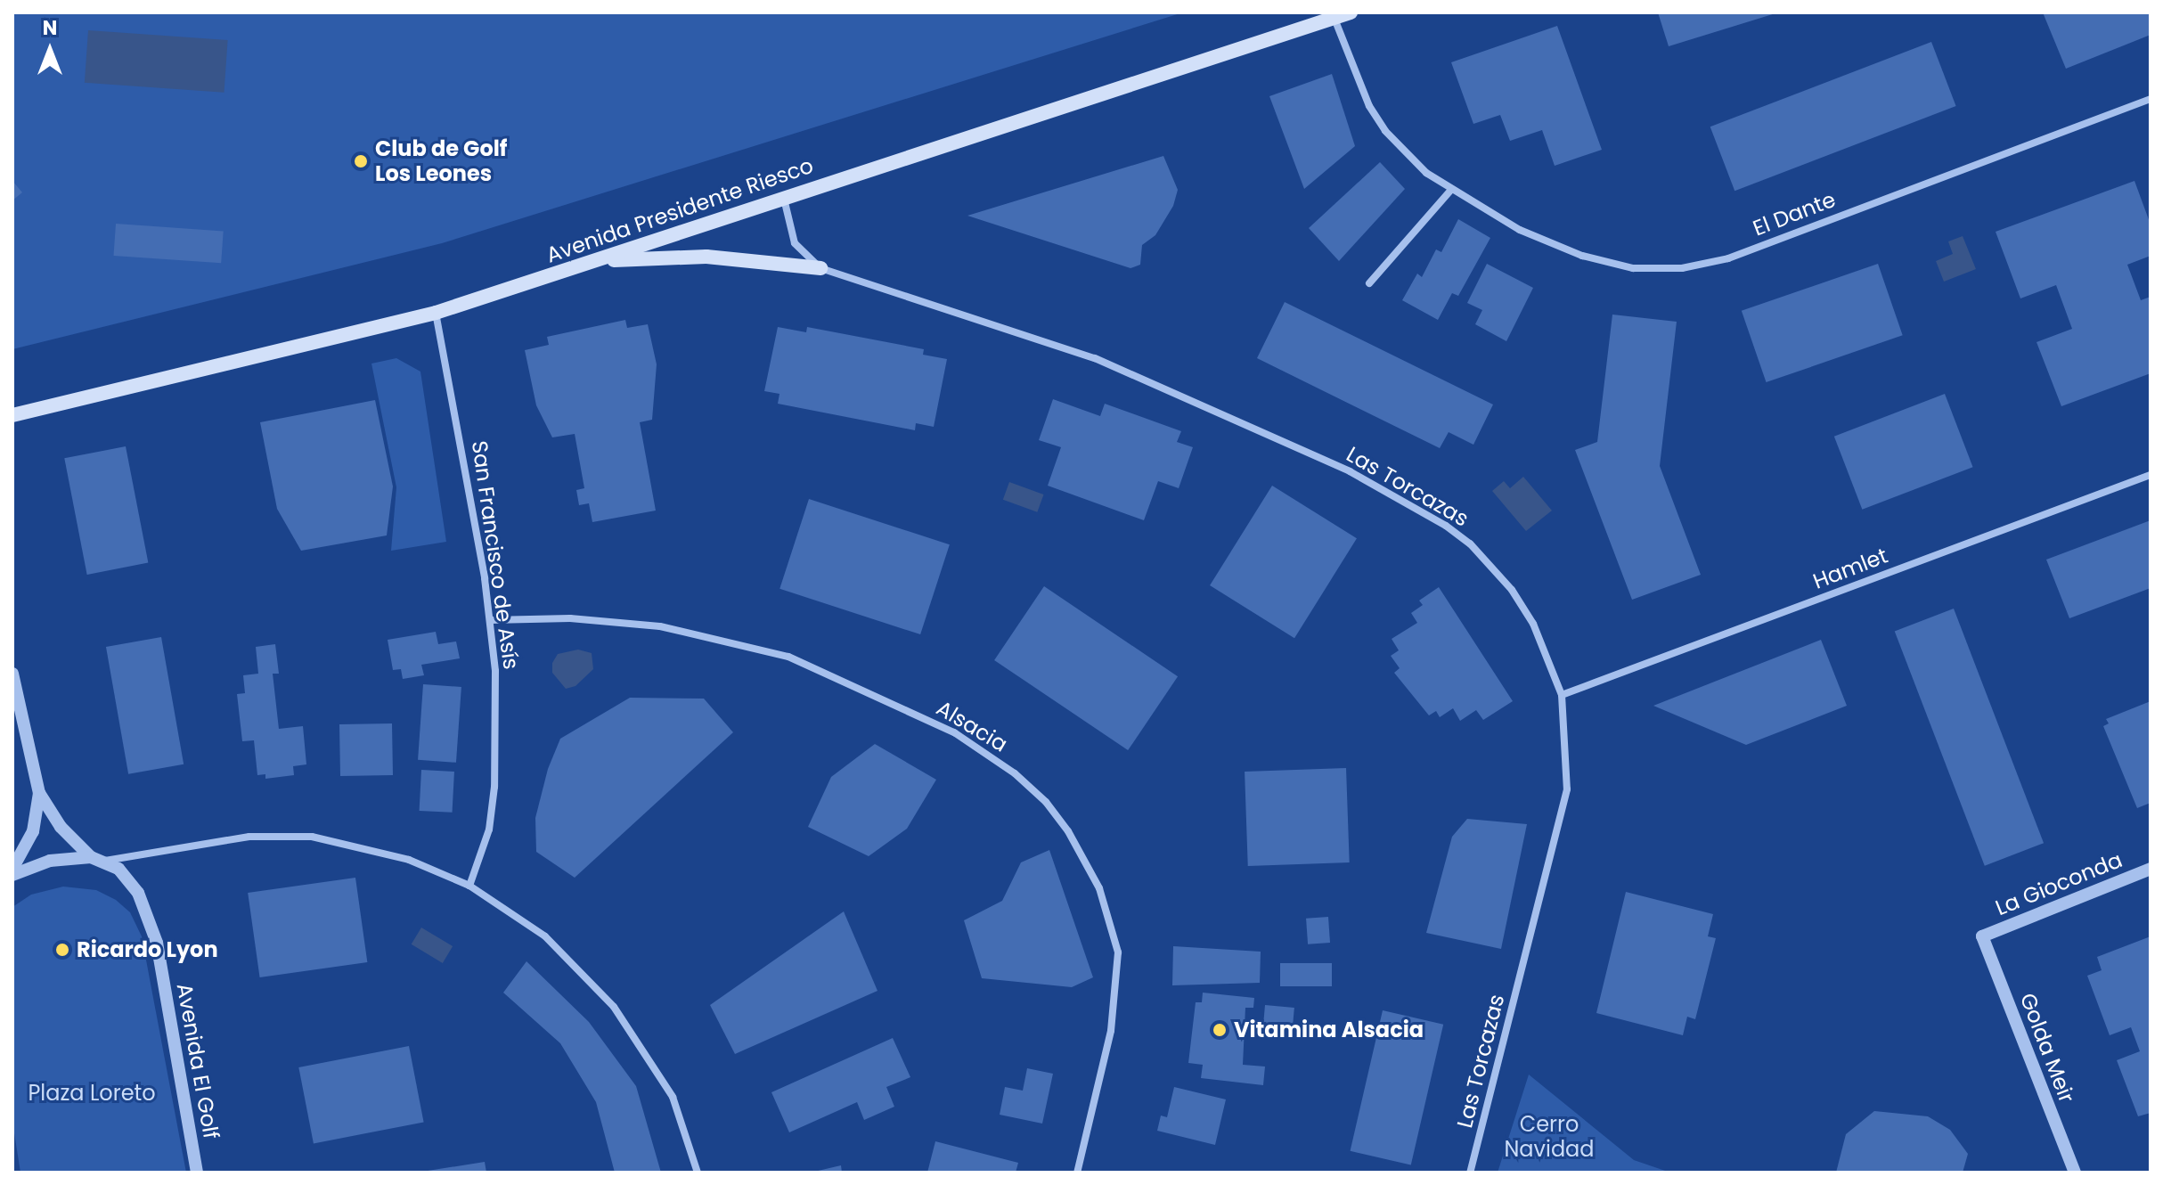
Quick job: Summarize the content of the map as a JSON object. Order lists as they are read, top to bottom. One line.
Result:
{"streets":{"main road":["Avenida Presidente Riesco"],"street":["El Dante","Las Torcazas","San Francisco de Asís","Hamlet","Alsacia","La Gioconda","Golda Meir","Avenida El Golf"]},"crossings":[["Avenida Presidente Riesco","El Dante"],["Avenida Presidente Riesco","Las Torcazas"],["Avenida Presidente Riesco","San Francisco de Asís"],["Las Torcazas","Hamlet"],["San Francisco de Asís","Alsacia"],["La Gioconda","Golda Meir"]],"parks":["Plaza Loreto","Cerro Navidad"],"places":["Club de Golf Los Leones","Ricardo Lyon","Vitamina Alsacia"],"north":"top"}
